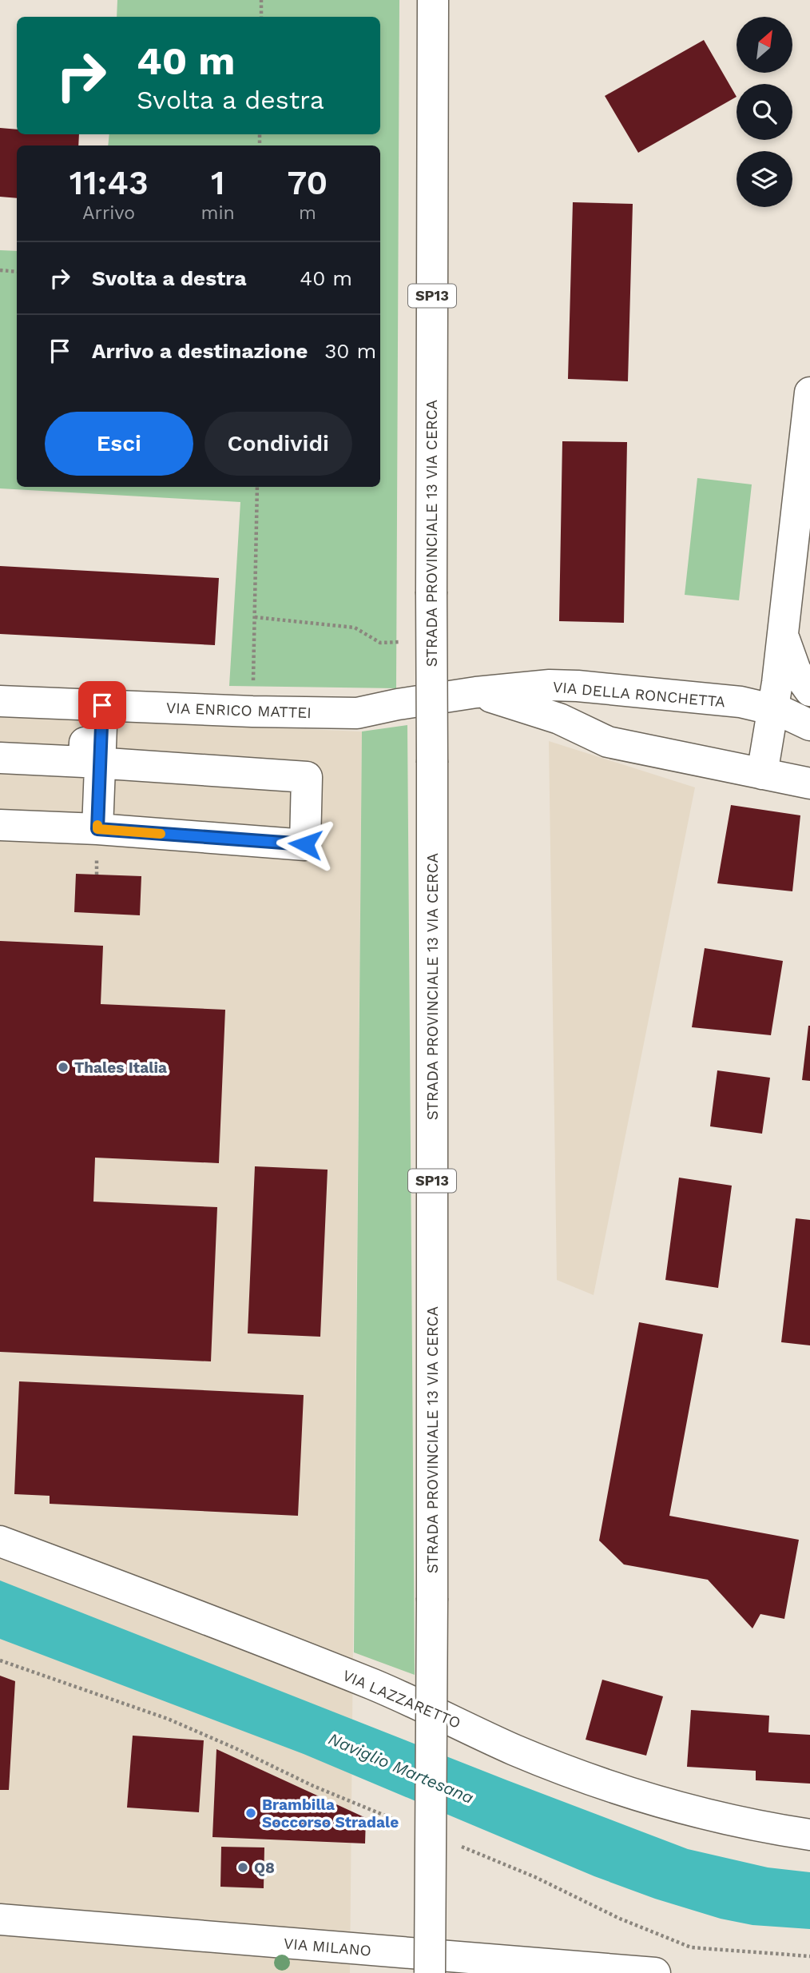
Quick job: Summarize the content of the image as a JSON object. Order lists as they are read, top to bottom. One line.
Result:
{"streets":{"street":["SP13","STRADA PROVINCIALE 13 VIA CERCA","VIA DELLA RONCHETTA","VIA ENRICO MATTEI","VIA LAZZARETTO","VIA MILANO"]},"crossings":[["VIA DELLA RONCHETTA","VIA ENRICO MATTEI"]],"water":["Naviglio Martesana"],"places":["Thales Italia","Brambilla Soccorso Stradale","Q8"],"north":"top right","page":{"turn":["40 m","Svolta a destra"],"eta":["11:43","Arrivo","1","min","70","m"],"list":[{"name":"Svolta a destra","value":"40 m"},{"name":"Arrivo a destinazione","value":"30 m"}],"buttons":["Esci","Condividi"]}}
